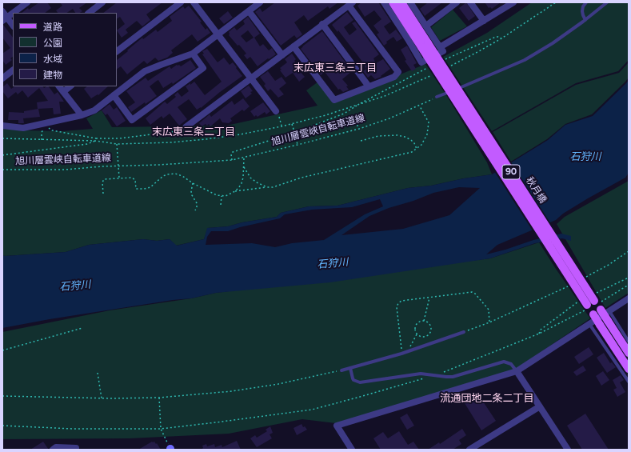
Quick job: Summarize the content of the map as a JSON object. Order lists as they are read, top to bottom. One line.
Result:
{"streets":{"main road":["90","秋月橋"],"path":["旭川層雲峡自転車道線"]},"crossings":[["90","秋月橋"]],"districts":["末広東三条三丁目","末広東三条二丁目","流通団地二条二丁目"],"water":["石狩川"],"legend":["道路","公園","水域","建物"]}
